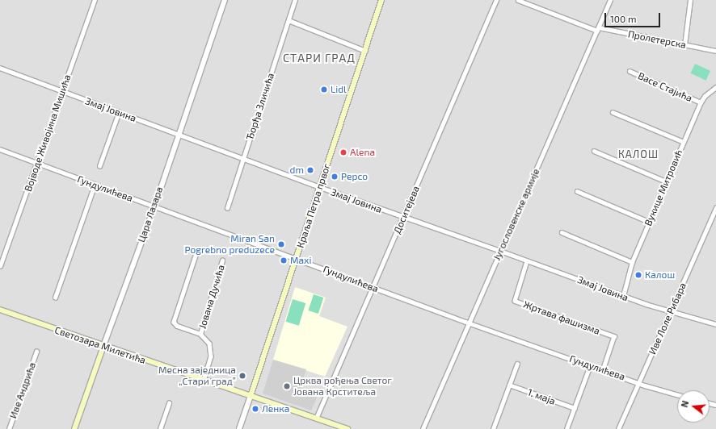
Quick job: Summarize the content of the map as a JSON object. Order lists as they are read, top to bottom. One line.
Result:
{"streets":{"main road":["Краља Петра првог","Цара Лазара","Светозара Милетића"],"street":["Пролетерска","Васе Стајића","Ђорђа Зличића","Змај Јовина","Војводе Живојина Мишића","Вукице Митровић","Гундулићева","Доситејева","Југословенске армије","Јована Дучића","Жртава фашизма","Иве Лоле Рибара","Иве Андрића","1. маја"]},"crossings":[["Пролетерска","Југословенске армије"],["Васе Стајића","Вукице Митровић"],["Ђорђа Зличића","Змај Јовина"],["Змај Јовина","Војводе Живојина Мишића"],["Змај Јовина","Вукице Митровић"],["Змај Јовина","Краља Петра првог"],["Змај Јовина","Доситејева"],["Змај Јовина","Цара Лазара"],["Змај Јовина","Југословенске армије"],["Змај Јовина","Жртава фашизма"],["Змај Јовина","Иве Лоле Рибара"],["Војводе Живојина Мишића","Гундулићева"],["Гундулићева","Краља Петра првог"],["Гундулићева","Доситејева"],["Гундулићева","Цара Лазара"],["Гундулићева","Југословенске армије"],["Гундулићева","Жртава фашизма"],["Гундулићева","Иве Лоле Рибара"],["Краља Петра првог","Светозара Милетића"],["Доситејева","Светозара Милетића"],["Цара Лазара","Светозара Милетића"]],"districts":["СТАРИ ГРАД","КАЛОШ"],"places":["Lidl","Alena","dm","Pepco","Miran San Pogrebno preduzece","Maxi","Калош","Месна заједница „Стари град”","Црква рођења Светог Јована Крститеља","Ленка"],"scale_bar":"100 m","north":"left"}
